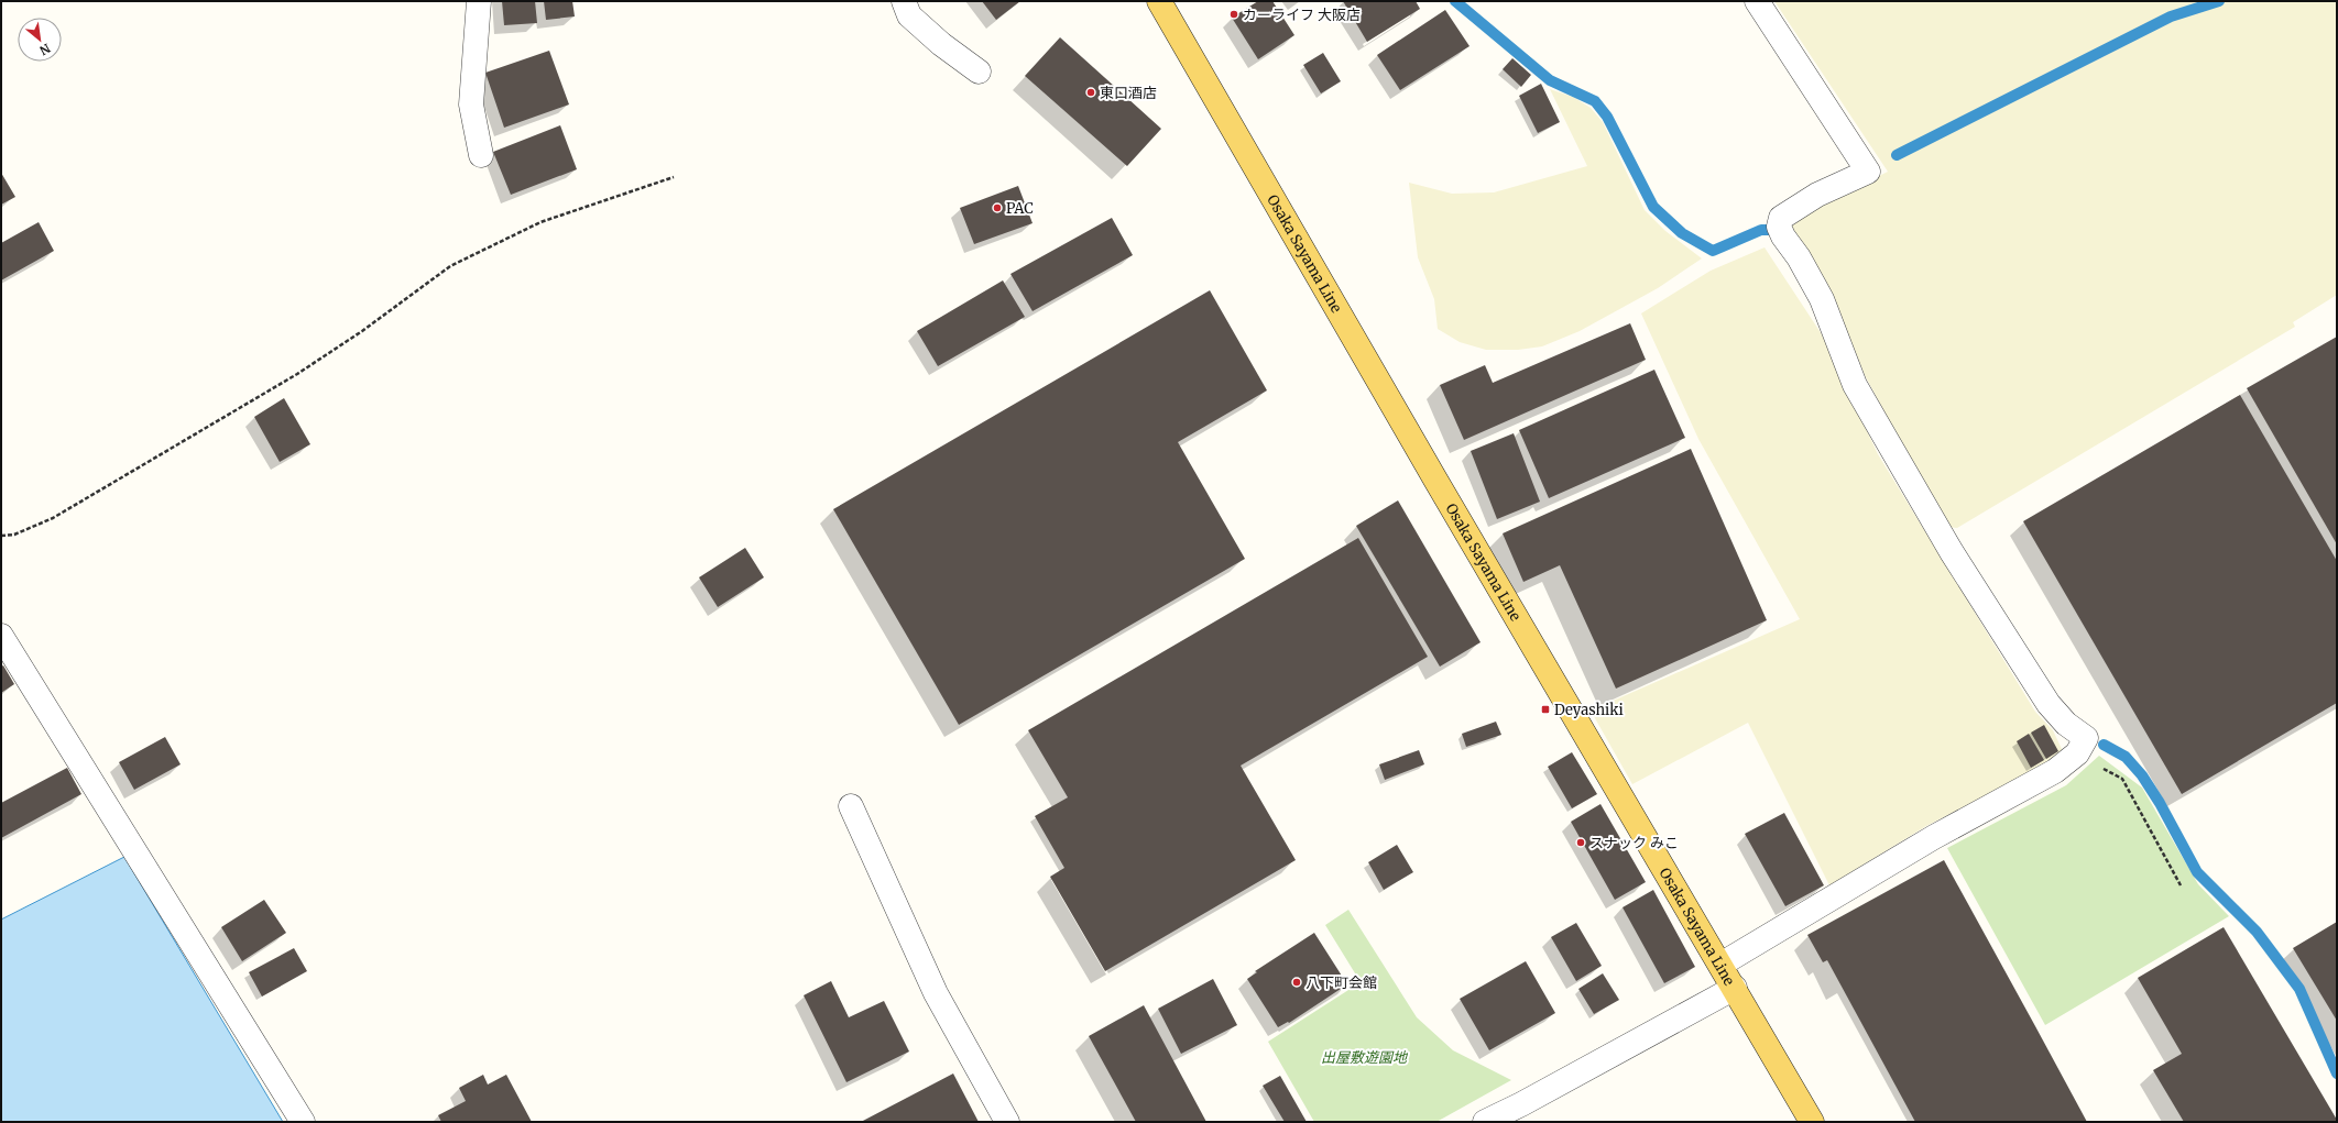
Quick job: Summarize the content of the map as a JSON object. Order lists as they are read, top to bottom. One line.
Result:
{"streets":{"main road":["Osaka Sayama Line"]},"parks":["出屋敷遊園地"],"places":{"other":["カーライフ 大阪店","東口酒店","PAC","スナック みこ","八下町会館"],"transit":["Deyashiki"]},"north":"bottom right"}
